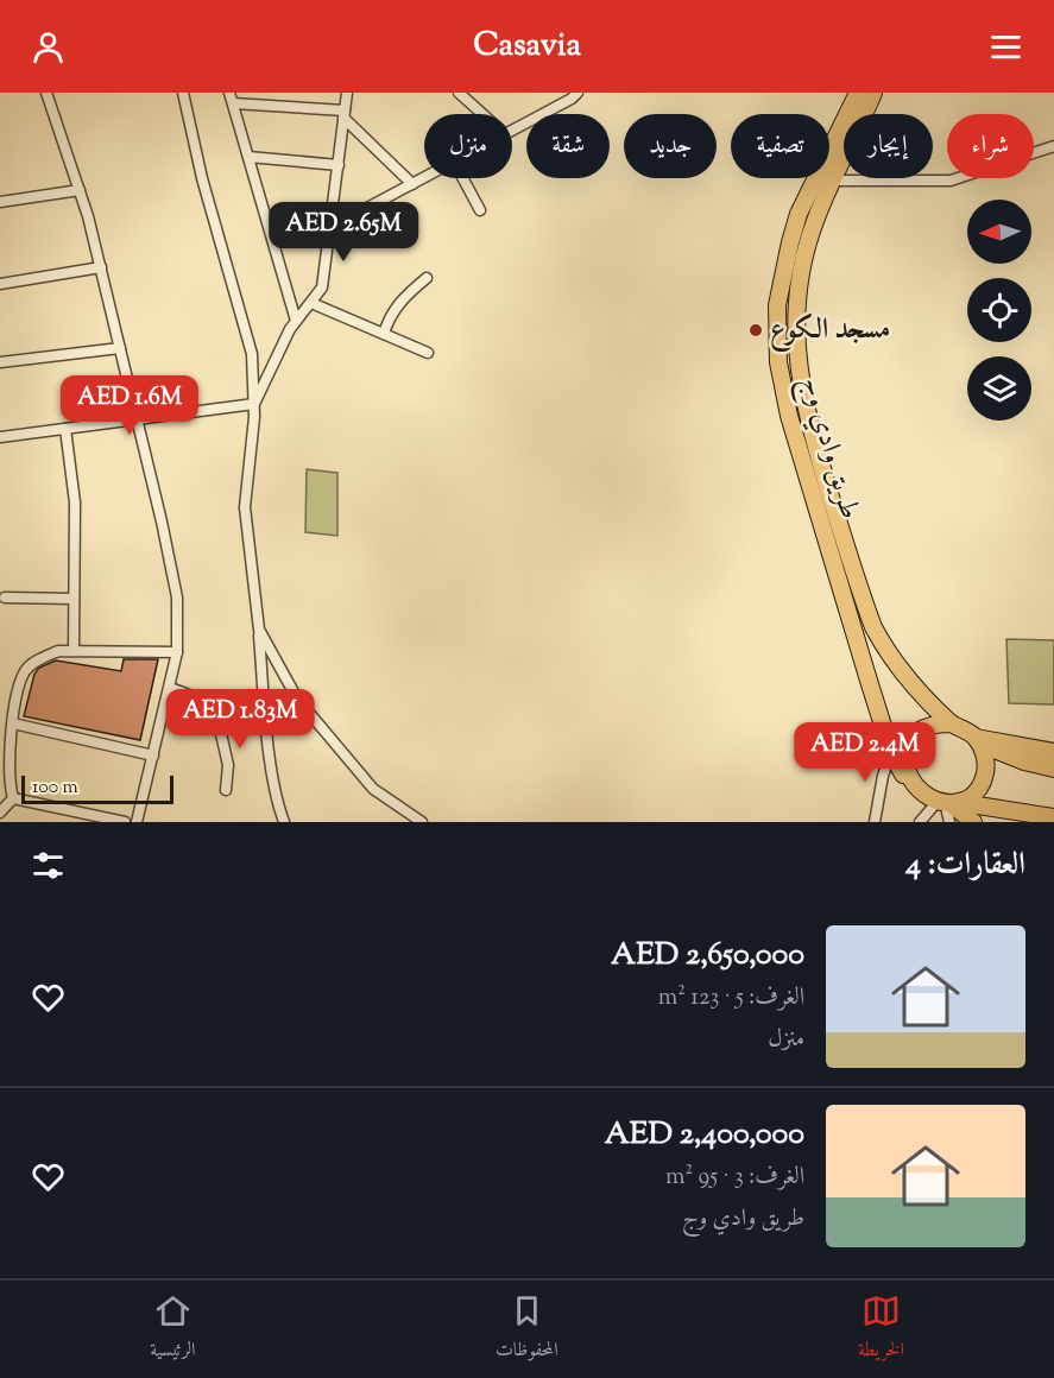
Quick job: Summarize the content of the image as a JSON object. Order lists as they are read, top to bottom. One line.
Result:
{"streets":{"main road":["طريق وادي وج"]},"places":["مسجد الكوع"],"scale_bar":"100 m","north":"left","page":{"header":"Casavia","chip":["شراء","إيجار","تصفية","جديد","شقة","منزل"],"price":["AED 2.65M","AED 1.6M","AED 1.83M","AED 2.4M"],"scale":"100 m","heading":"العقارات: 4","list":[{"name":"AED 2,650,000","note":"الغرف: 5 · 123 m² · منزل"},{"name":"AED 2,400,000","note":"الغرف: 3 · 95 m² · طريق وادي وج"}],"tabs":["الخريطة","المحفوظات","الرئيسية"]}}
